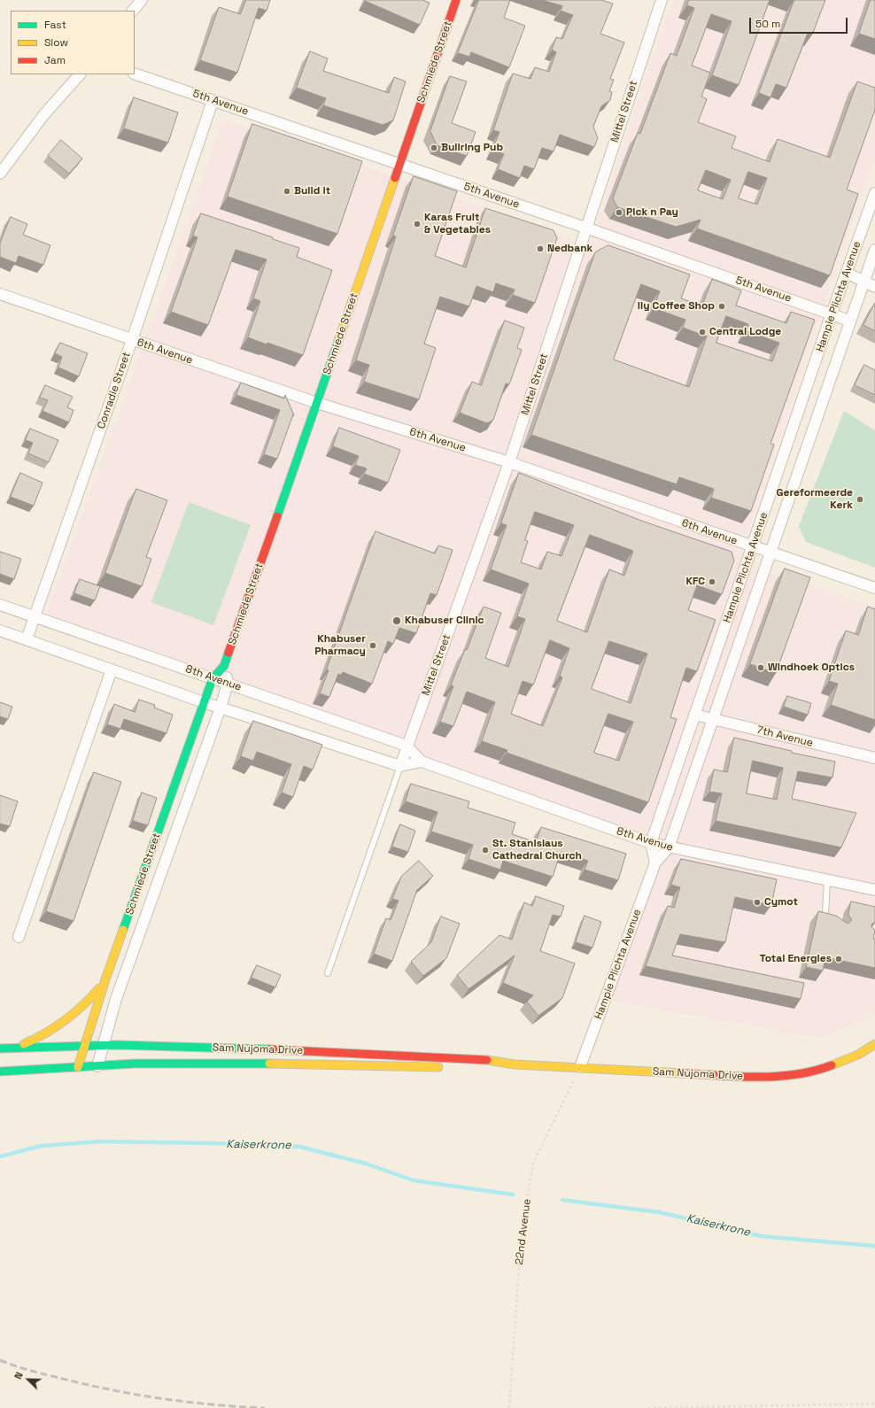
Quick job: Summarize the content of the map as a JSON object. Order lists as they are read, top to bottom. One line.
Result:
{"streets":{"main road":["Schmiede Street","Sam Nujoma Drive"],"street":["5th Avenue","Mittel Street","Hampie Plichta Avenue","6th Avenue","Conradie Street","8th Avenue","7th Avenue"],"path":["22nd Avenue"]},"crossings":[["Schmiede Street","5th Avenue"],["Schmiede Street","6th Avenue"],["Schmiede Street","8th Avenue"],["Schmiede Street","Sam Nujoma Drive"],["5th Avenue","Mittel Street"],["5th Avenue","Hampie Plichta Avenue"],["5th Avenue","Conradie Street"],["Mittel Street","6th Avenue"],["Mittel Street","8th Avenue"],["Hampie Plichta Avenue","6th Avenue"],["Hampie Plichta Avenue","8th Avenue"],["Hampie Plichta Avenue","7th Avenue"],["Hampie Plichta Avenue","Sam Nujoma Drive"],["Hampie Plichta Avenue","22nd Avenue"],["6th Avenue","Conradie Street"],["Conradie Street","8th Avenue"],["Sam Nujoma Drive","22nd Avenue"]],"water":["Kaiserkrone"],"places":["Bullring Pub","Build it","Pick n Pay","Karas Fruit & Vegetables","Nedbank","ily Coffee Shop","Central Lodge","Gereformeerde Kerk","KFC","Khabuser Clinic","Khabuser Pharmacy","Windhoek Optics","St. Stanislaus Cathedral Church","Cymot","Total Energies"],"legend":["Fast","Slow","Jam"],"scale_bar":"50 m","north":"top left"}
